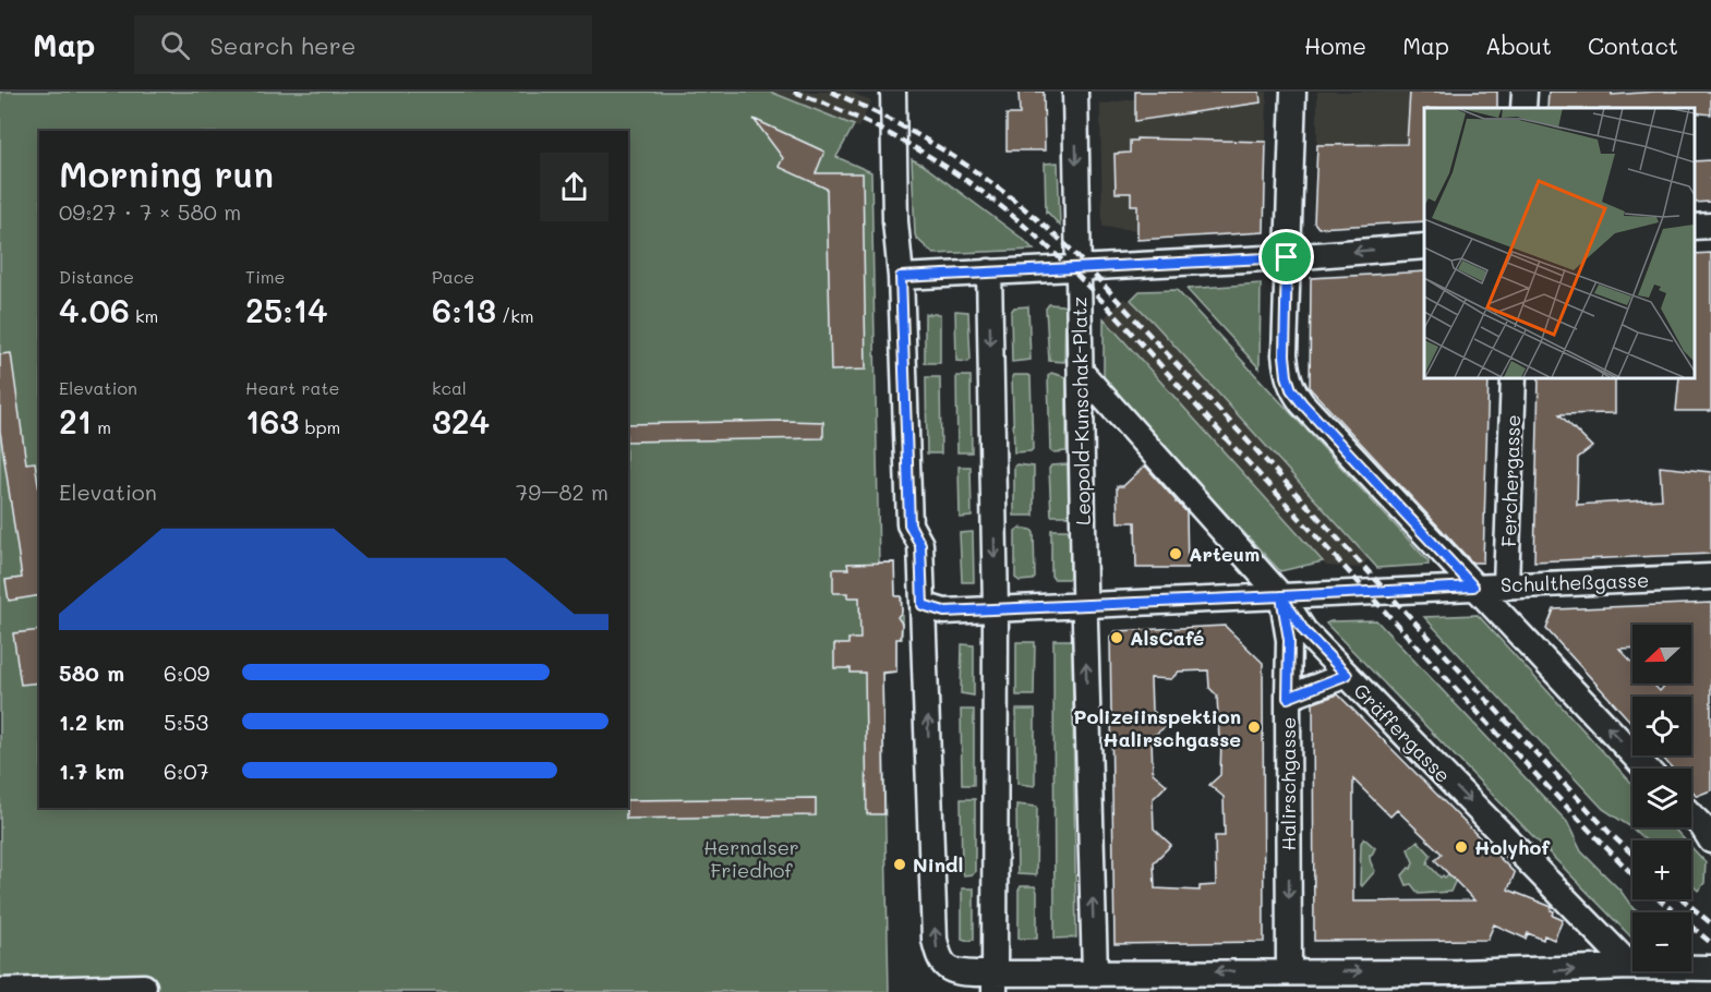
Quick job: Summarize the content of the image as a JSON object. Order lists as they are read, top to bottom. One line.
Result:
{"streets":{"street":["Leopold-Kunschak-Platz","Ferchergasse","Schultheßgasse","Gräffergasse","Halirschgasse"]},"crossings":[["Leopold-Kunschak-Platz","Schultheßgasse"],["Leopold-Kunschak-Platz","Gräffergasse"],["Ferchergasse","Schultheßgasse"],["Schultheßgasse","Gräffergasse"],["Schultheßgasse","Halirschgasse"],["Gräffergasse","Halirschgasse"]],"one_way":["Halirschgasse"],"parks":["Hernalser Friedhof"],"places":["Arteum","AlsCafé","Polizeiinspektion Halirschgasse","Holyhof","Nindl"],"north":"left","page":{"header":"Map","search":"Search here","nav":["Home","Map","About","Contact"],"heading":["Morning run","09:27 · 7 × 580 m"],"stats":[["Distance","4.06 km"],["Time","25:14"],["Pace","6:13 /km"],["Elevation","21 m"],["Heart rate","163 bpm"],["kcal","324"]],"chart":["Elevation","79–82 m"],"map_buttons":["+","−"],"list":[{"name":"580 m","note":"6:09"},{"name":"1.2 km","note":"5:53"},{"name":"1.7 km","note":"6:07"}]}}
